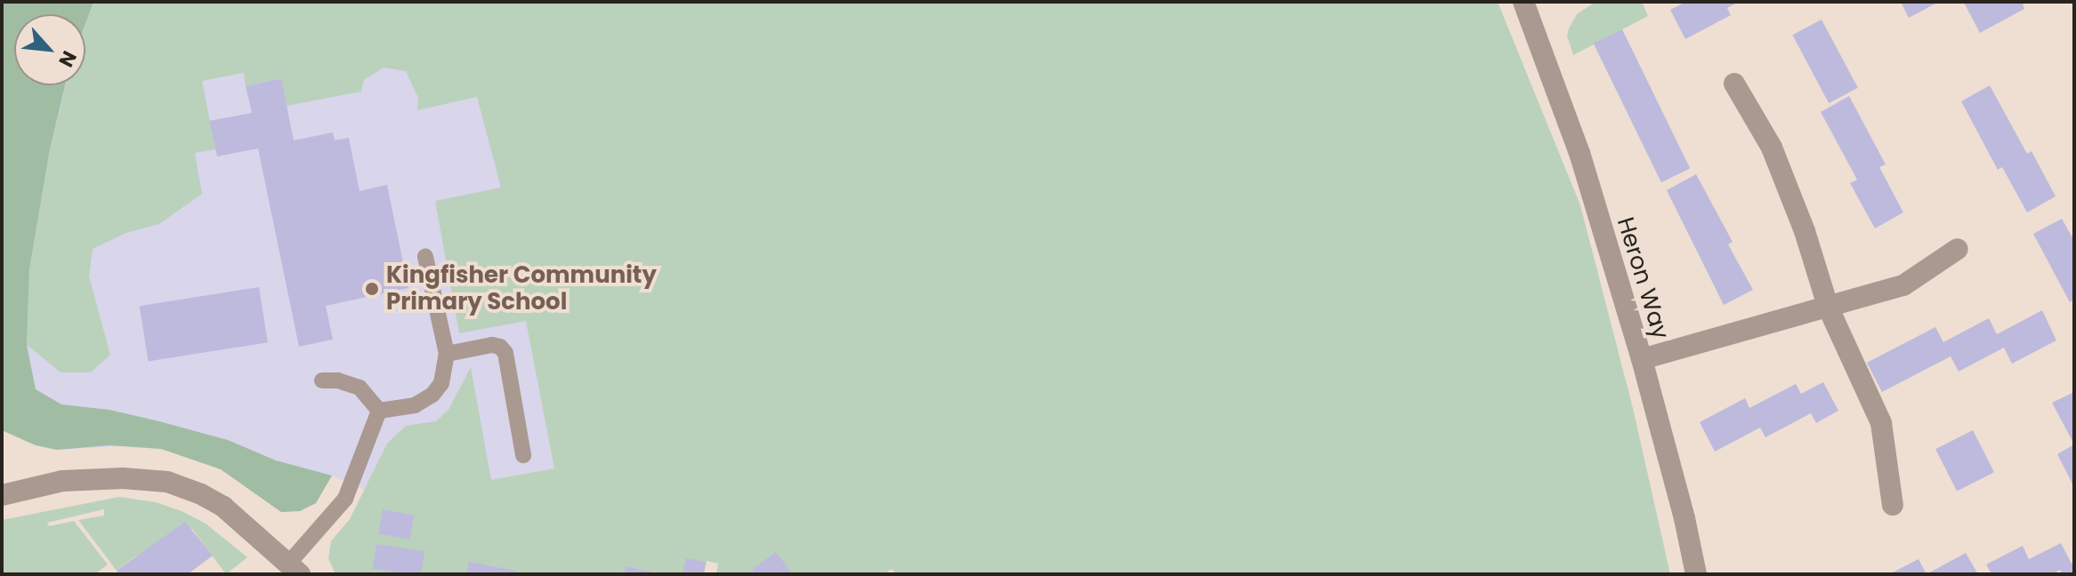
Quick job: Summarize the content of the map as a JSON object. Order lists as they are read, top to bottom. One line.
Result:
{"streets":{"street":["Heron Way"]},"places":["Kingfisher Community Primary School"],"north":"bottom right"}
